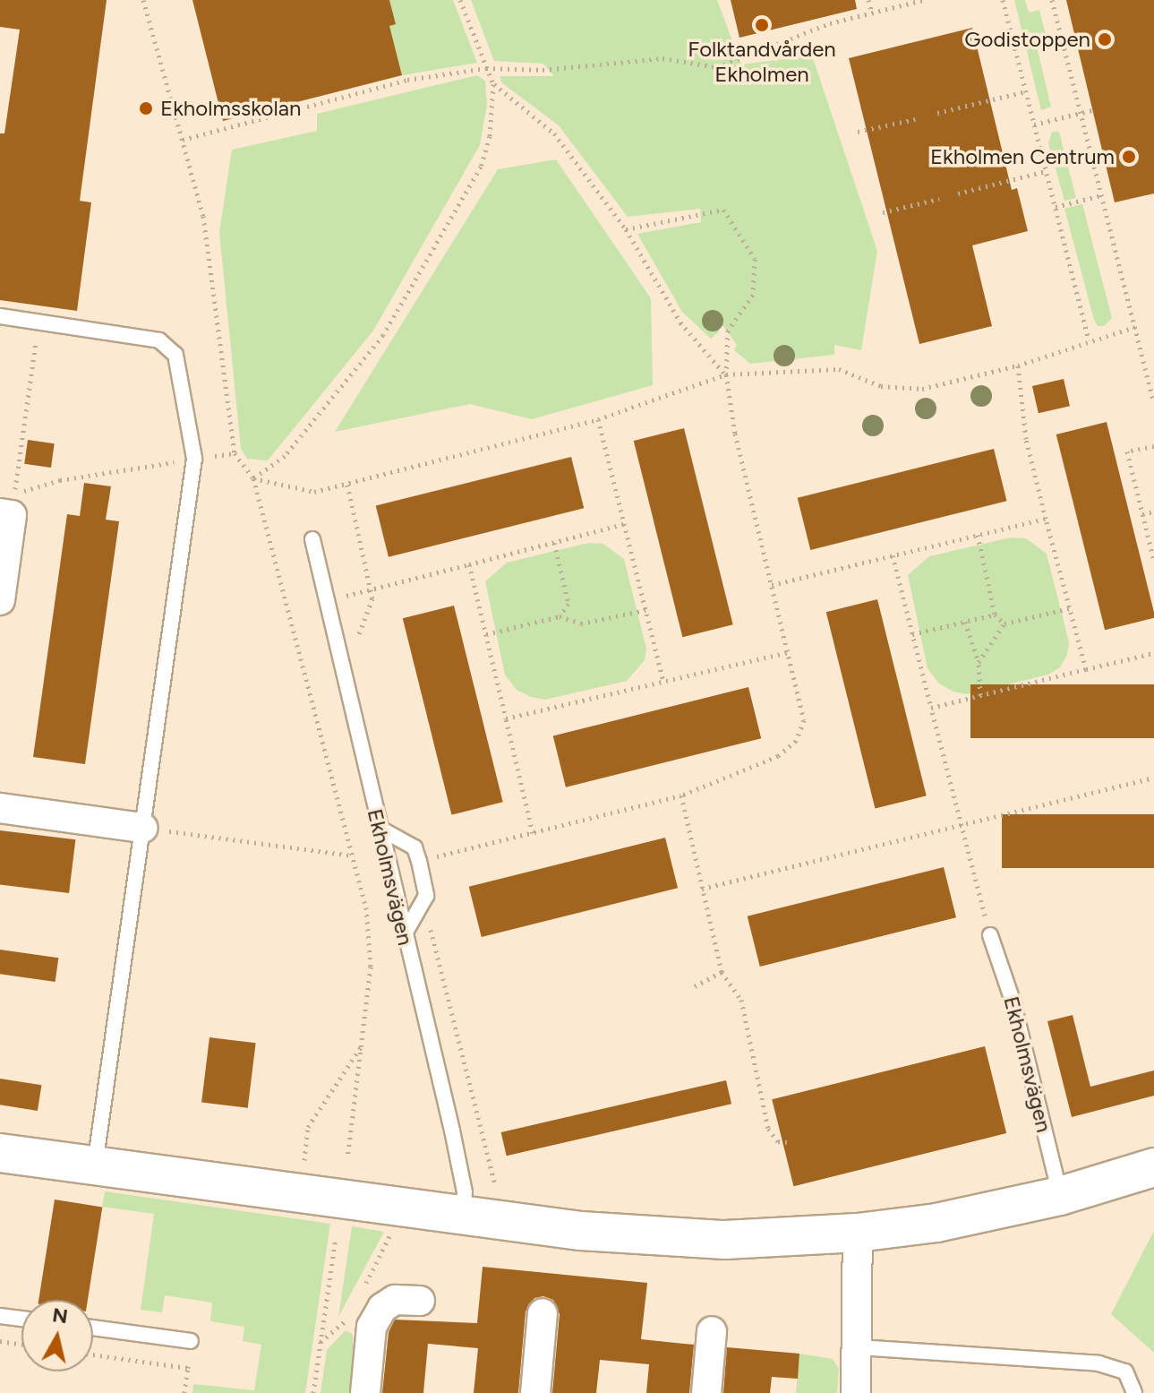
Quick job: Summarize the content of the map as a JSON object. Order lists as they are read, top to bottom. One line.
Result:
{"streets":{"lane":["Ekholmsvägen"]},"places":["Folktandvården Ekholmen","Godistoppen","Ekholmsskolan","Ekholmen Centrum"],"north":"top"}
